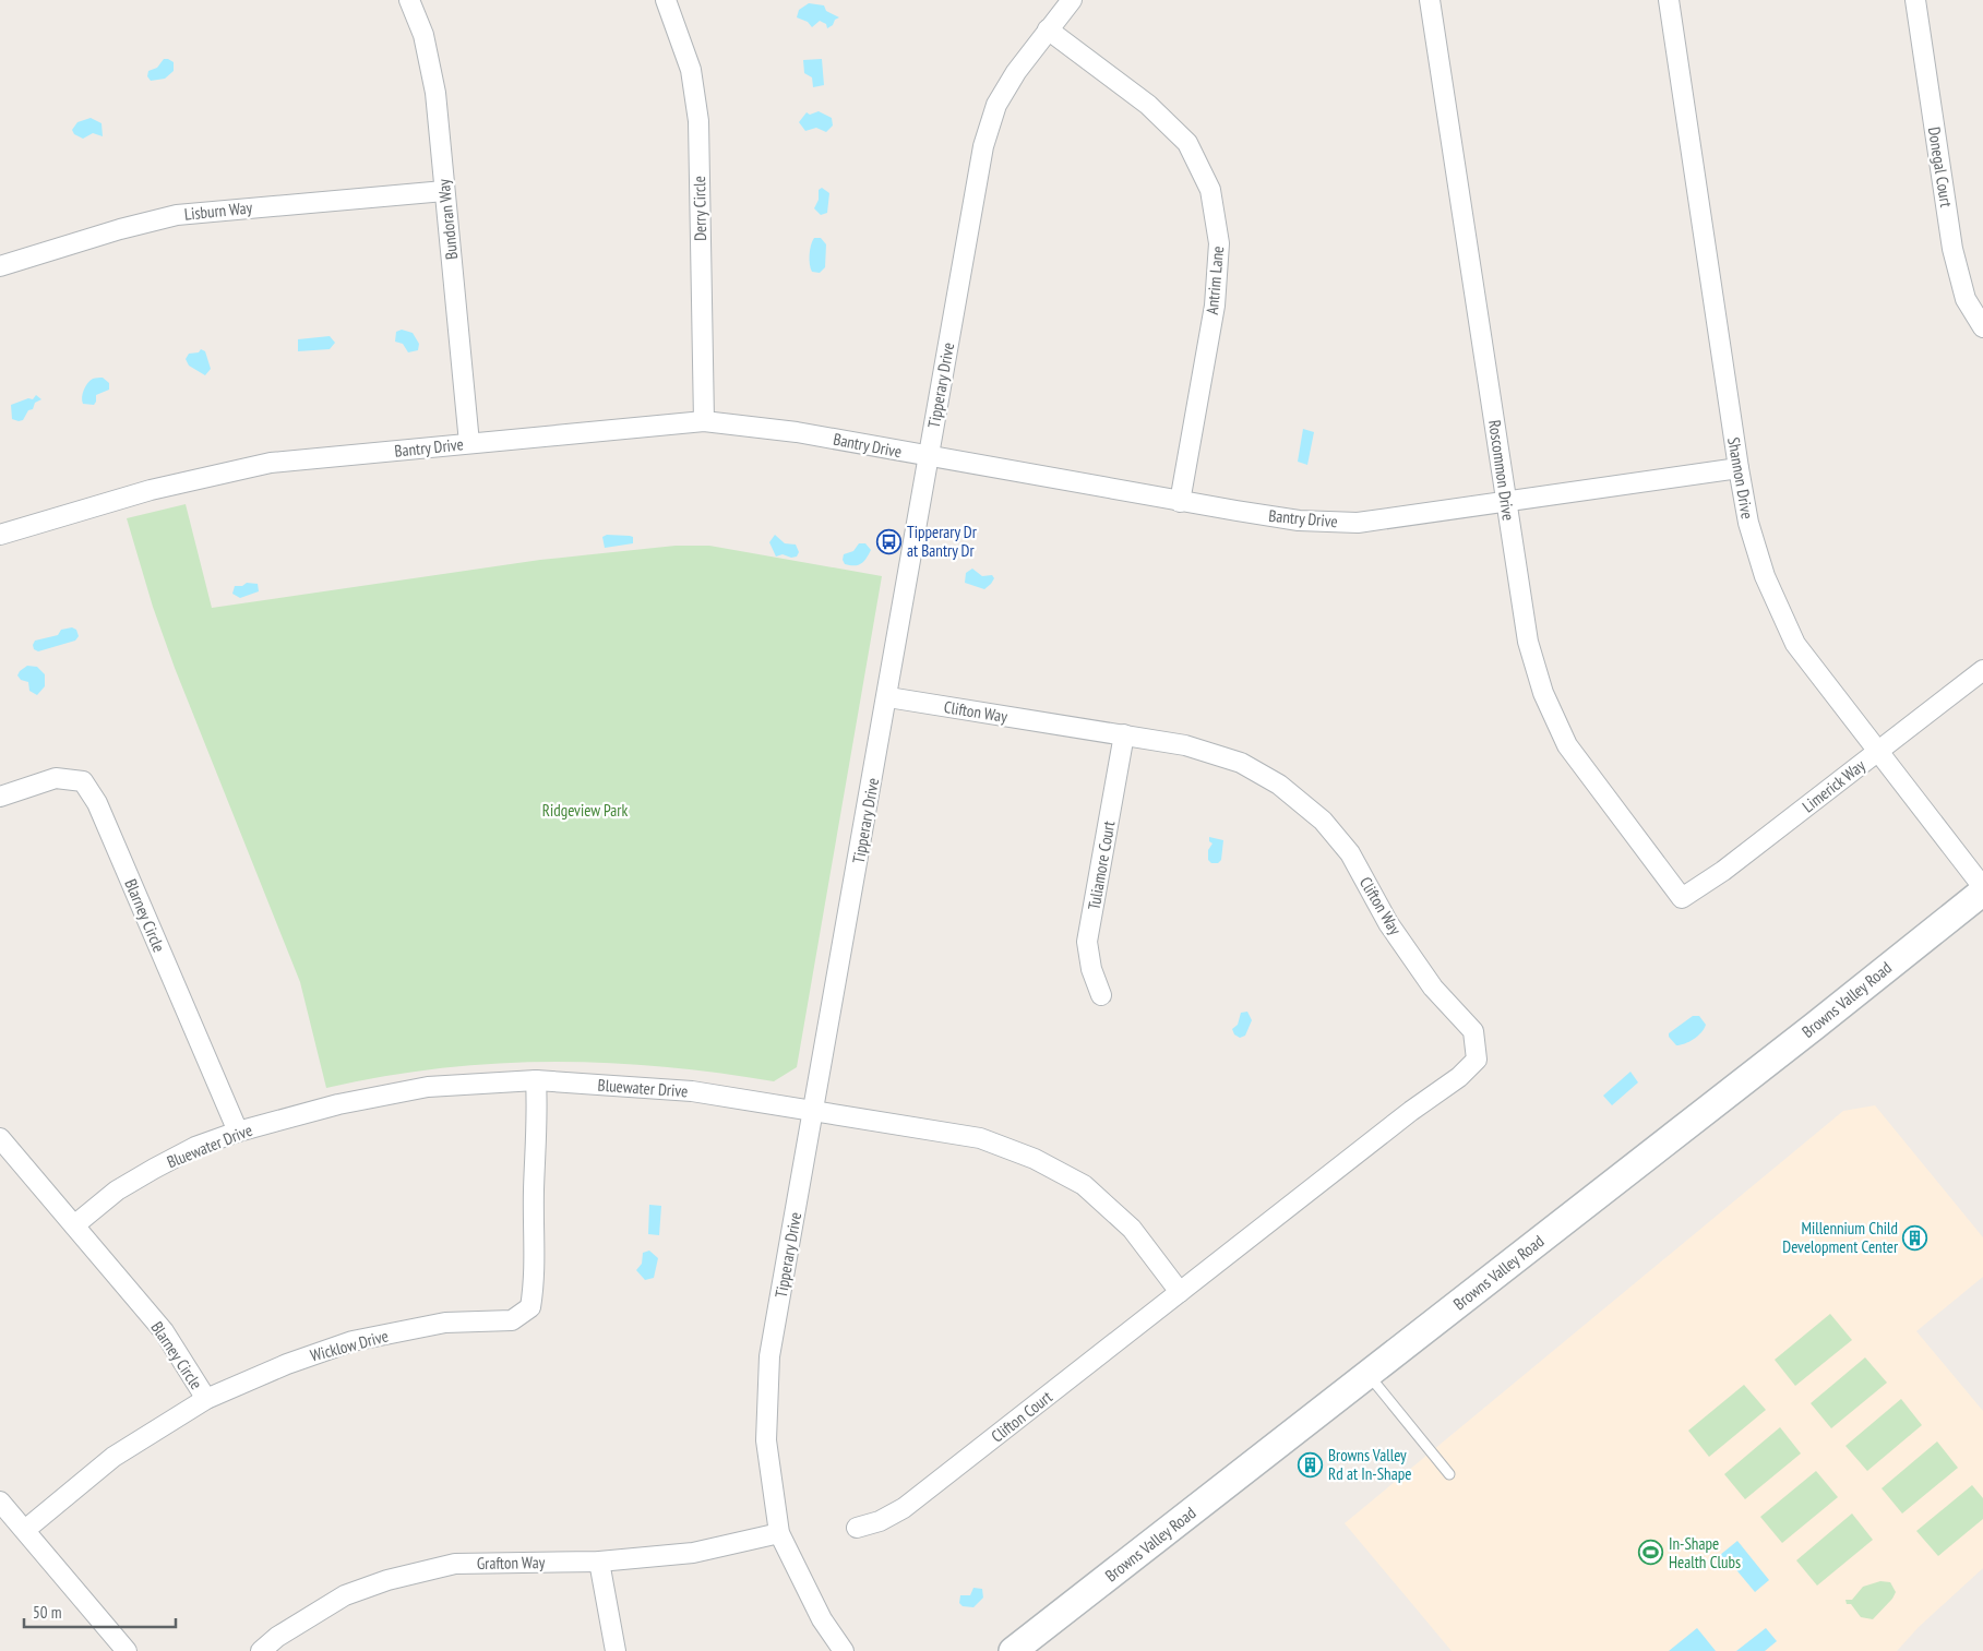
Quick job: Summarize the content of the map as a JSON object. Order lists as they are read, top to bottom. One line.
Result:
{"streets":{"main road":["Browns Valley Road"],"street":["Donegal Court","Derry Circle","Lisburn Way","Bundoran Way","Antrim Lane","Tipperary Drive","Bantry Drive","Roscommon Drive","Shannon Drive","Clifton Way","Limerick Way","Tuliamore Court","Blarney Circle","Bluewater Drive","Wicklow Drive","Clifton Court","Grafton Way"]},"crossings":[["Derry Circle","Bantry Drive"],["Lisburn Way","Bundoran Way"],["Bundoran Way","Bantry Drive"],["Antrim Lane","Tipperary Drive"],["Antrim Lane","Bantry Drive"],["Tipperary Drive","Bantry Drive"],["Tipperary Drive","Clifton Way"],["Tipperary Drive","Bluewater Drive"],["Tipperary Drive","Grafton Way"],["Bantry Drive","Roscommon Drive"],["Bantry Drive","Shannon Drive"],["Roscommon Drive","Limerick Way"],["Shannon Drive","Limerick Way"],["Shannon Drive","Browns Valley Road"],["Clifton Way","Tuliamore Court"],["Clifton Way","Bluewater Drive"],["Clifton Way","Clifton Court"],["Blarney Circle","Bluewater Drive"],["Blarney Circle","Wicklow Drive"],["Bluewater Drive","Wicklow Drive"],["Bluewater Drive","Clifton Court"]],"parks":["Ridgeview Park"],"places":{"bus stop":["Tipperary Dr at Bantry Dr"],"building":["Millennium Child Development Center","Browns Valley Rd at In-Shape"],"sports":["In-Shape Health Clubs"]},"scale_bar":"50 m"}
